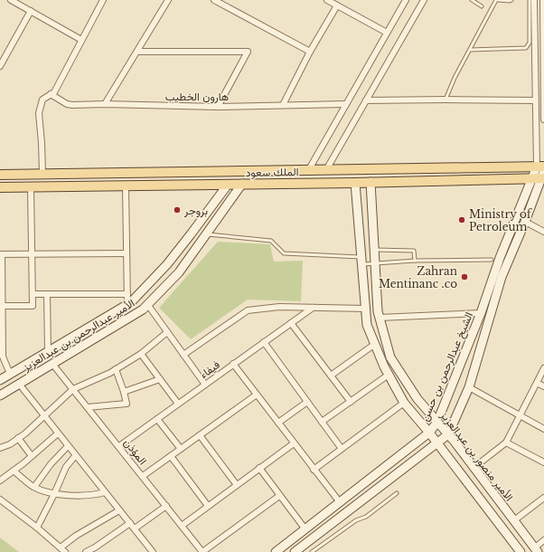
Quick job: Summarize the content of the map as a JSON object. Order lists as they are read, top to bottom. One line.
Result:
{"streets":{"main road":["الملك سعود"],"street":["هارون الخطيب","الأمير عبدالرحمن بن عبدالعزيز","الشيخ عبدالرحمن بن حسن","فيفاء","المؤذن","الأمير منصور بن عبدالعزيز"]},"crossings":[["الملك سعود","الأمير عبدالرحمن بن عبدالعزيز"],["الملك سعود","الشيخ عبدالرحمن بن حسن"],["الملك سعود","الأمير منصور بن عبدالعزيز"],["الأمير عبدالرحمن بن عبدالعزيز","المؤذن"],["الشيخ عبدالرحمن بن حسن","الأمير منصور بن عبدالعزيز"],["فيفاء","المؤذن"]],"places":["بروجر","Ministry of Petroleum","Zahran Mentinanc .co"]}
